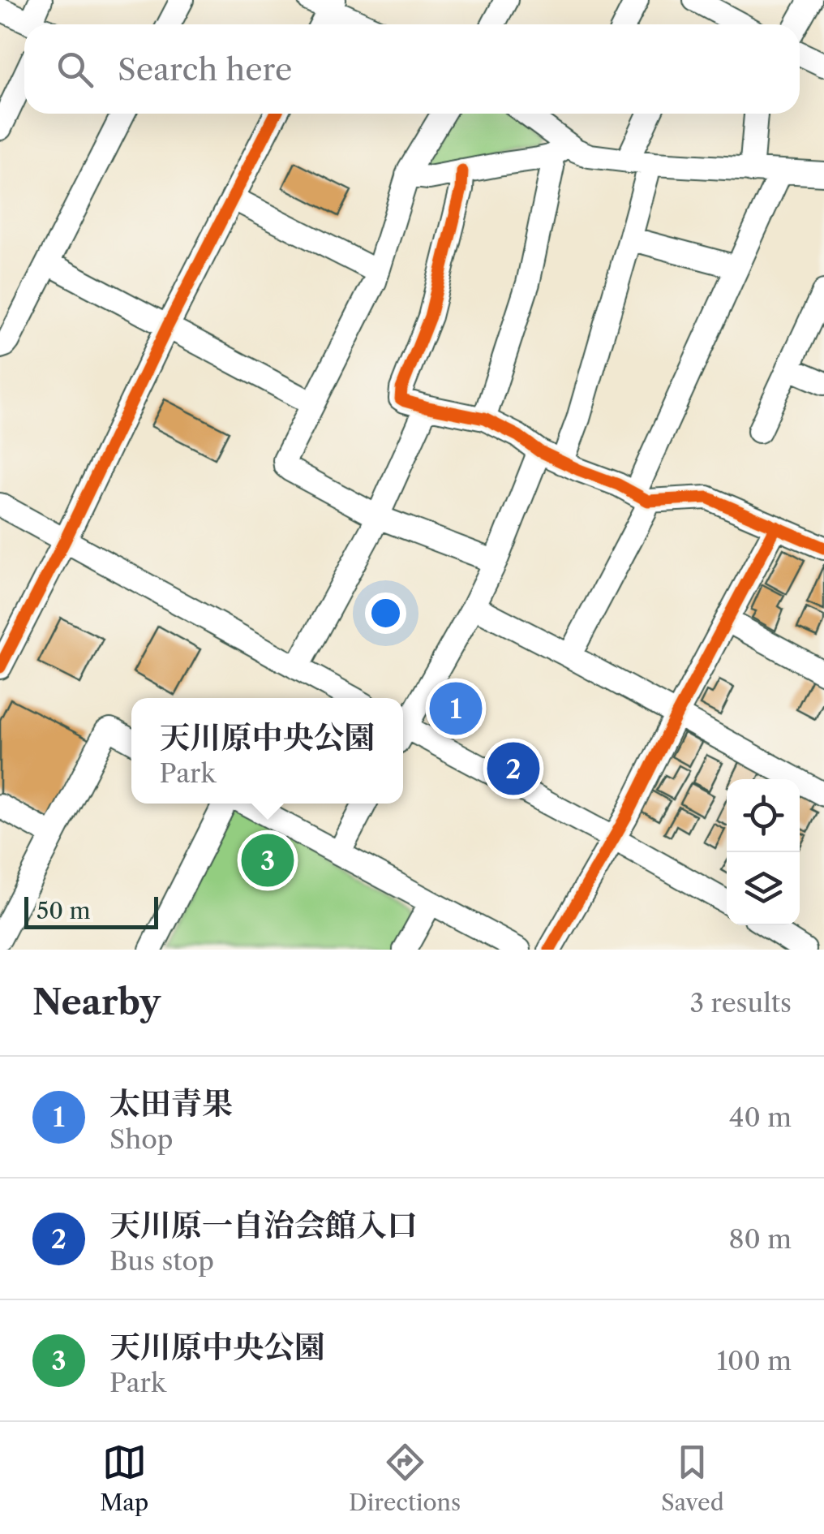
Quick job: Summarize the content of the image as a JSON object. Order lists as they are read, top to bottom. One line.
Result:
{"scale_bar":"50 m","page":{"search":"Search here","pins":["1","2","3"],"popup":["天川原中央公園","Park"],"scale":"50 m","heading":["Nearby","3 results"],"list":[{"mark":"1","name":"太田青果","note":"Shop","value":"40 m"},{"mark":"2","name":"天川原一自治会館入口","note":"Bus stop","value":"80 m"},{"mark":"3","name":"天川原中央公園","note":"Park","value":"100 m"}],"nav":["Map","Directions","Saved"]}}
